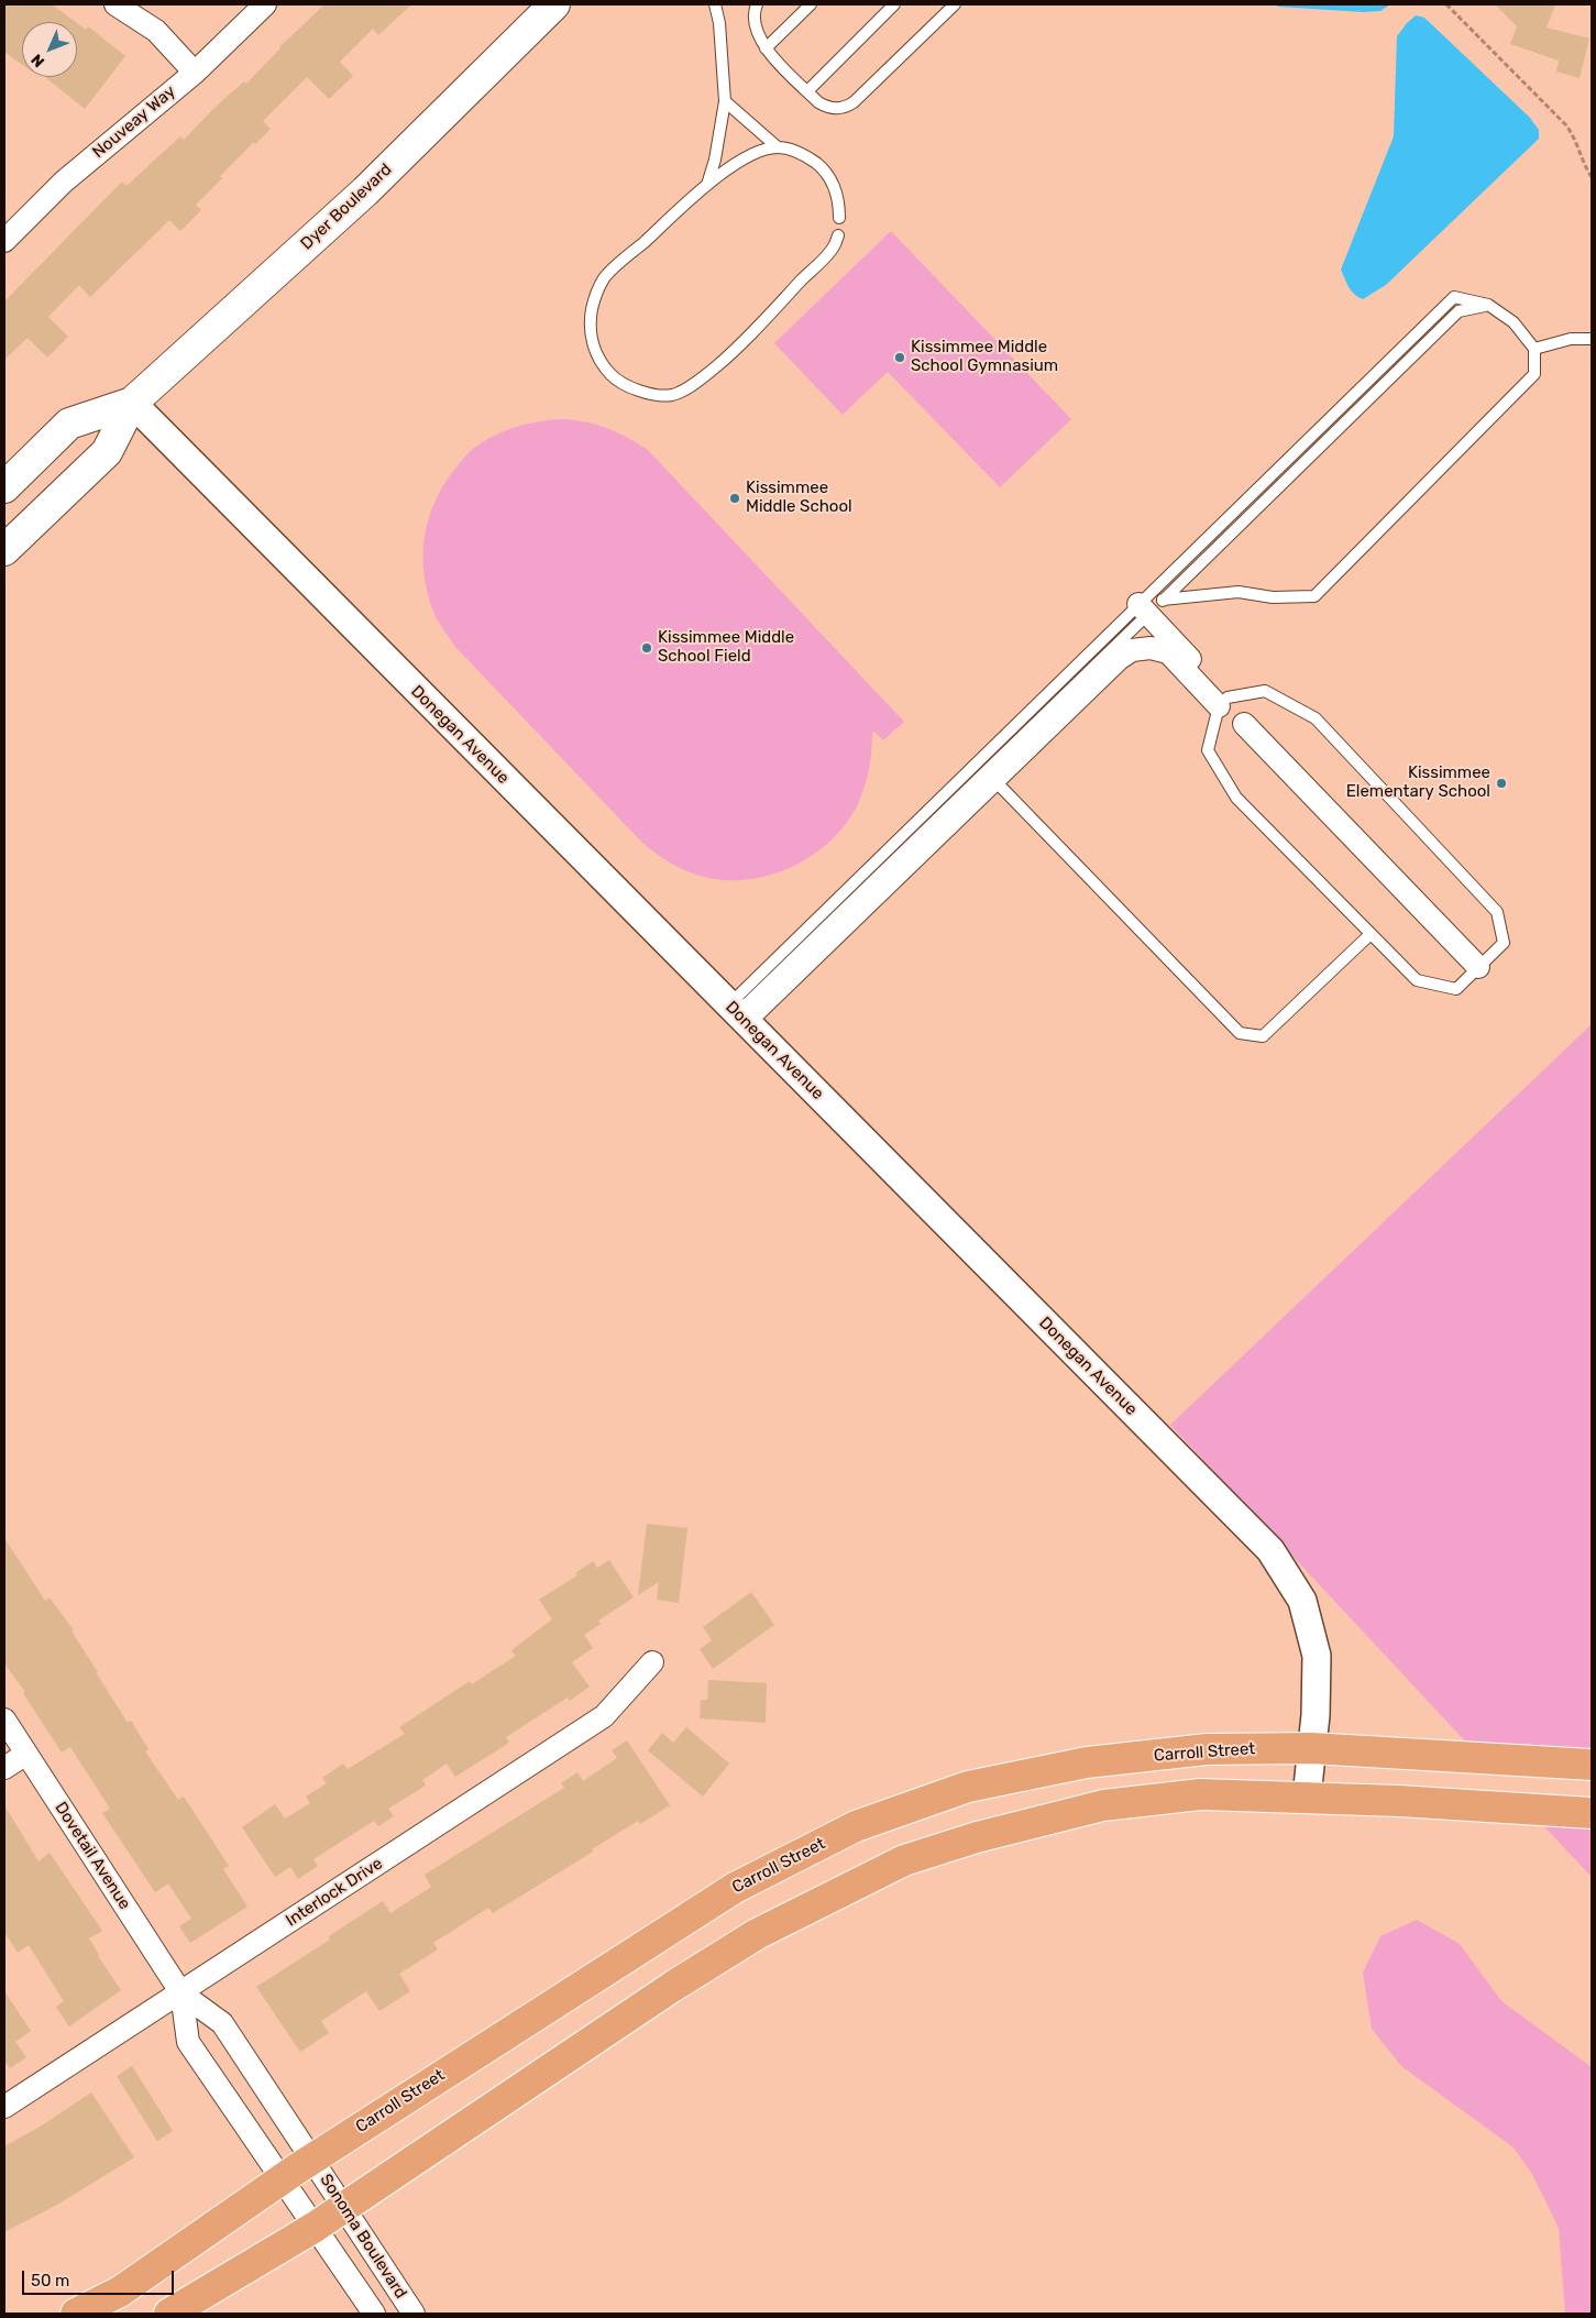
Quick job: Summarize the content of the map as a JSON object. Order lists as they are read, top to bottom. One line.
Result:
{"streets":{"main road":["Dyer Boulevard","Carroll Street"],"street":["Nouveay Way","Donegan Avenue","Dovetail Avenue","Interlock Drive","Sonoma Boulevard"]},"crossings":[["Dyer Boulevard","Donegan Avenue"],["Donegan Avenue","Carroll Street"],["Carroll Street","Dovetail Avenue"],["Carroll Street","Sonoma Boulevard"],["Dovetail Avenue","Interlock Drive"],["Dovetail Avenue","Sonoma Boulevard"]],"places":["Kissimmee Middle School Gymnasium","Kissimmee Middle School","Kissimmee Middle School Field","Kissimmee Elementary School"],"scale_bar":"50 m","north":"bottom left"}
